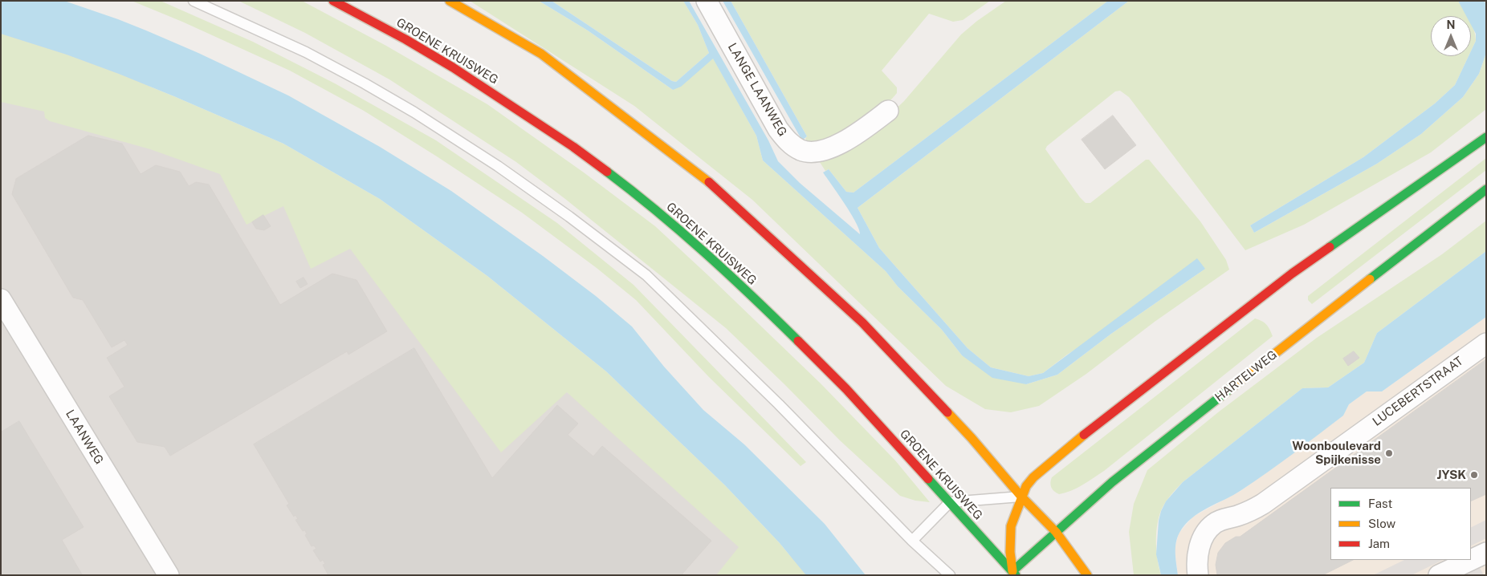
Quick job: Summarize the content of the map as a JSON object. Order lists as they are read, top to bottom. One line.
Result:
{"streets":{"main road":["GROENE KRUISWEG","HARTELWEG"],"street":["LANGE LAANWEG","LUCEBERTSTRAAT","LAANWEG"]},"crossings":[["GROENE KRUISWEG","HARTELWEG"]],"places":["Woonboulevard Spijkenisse","JYSK"],"legend":["Fast","Slow","Jam"],"north":"top"}
